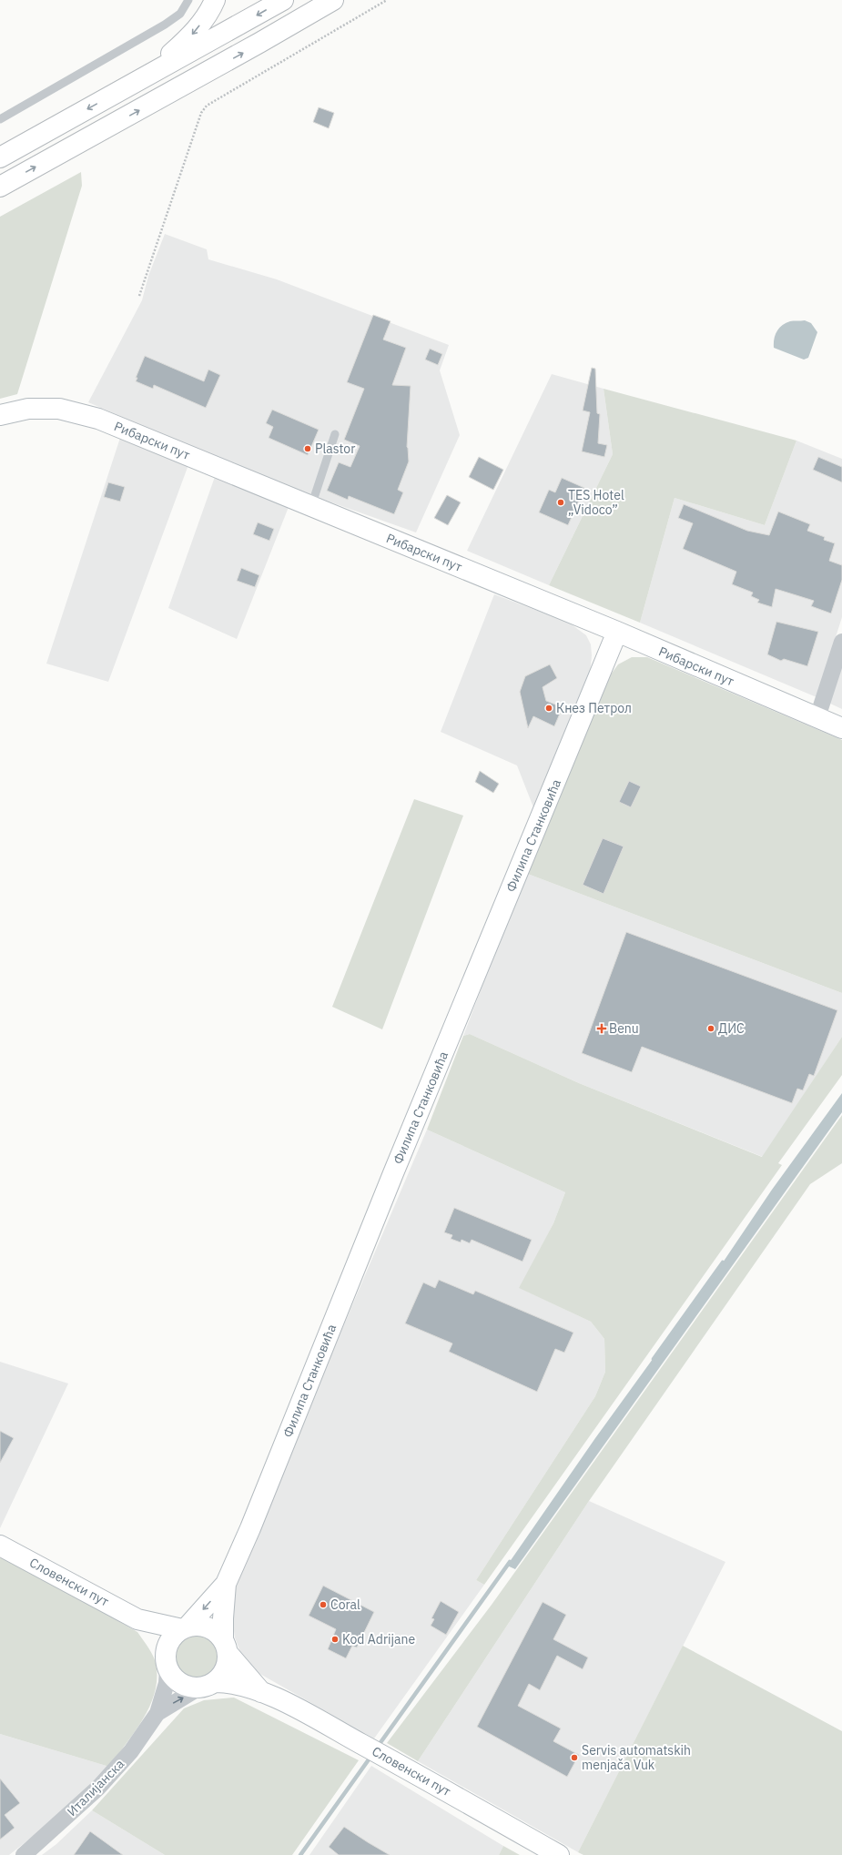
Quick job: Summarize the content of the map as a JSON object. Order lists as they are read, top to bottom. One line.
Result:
{"streets":{"main road":["Рибарски пут","Филипа Станковића","Словенски пут"],"street":["Италијанска"]},"crossings":[["Рибарски пут","Филипа Станковића"],["Филипа Станковића","Словенски пут"],["Филипа Станковића","Италијанска"],["Словенски пут","Италијанска"]],"places":{"other":["Plastor","TES Hotel „Vidoco”","Кнез Петрол","ДИС","Coral","Kod Adrijane","Servis automatskih menjača Vuk"],"health":["Benu"]}}
